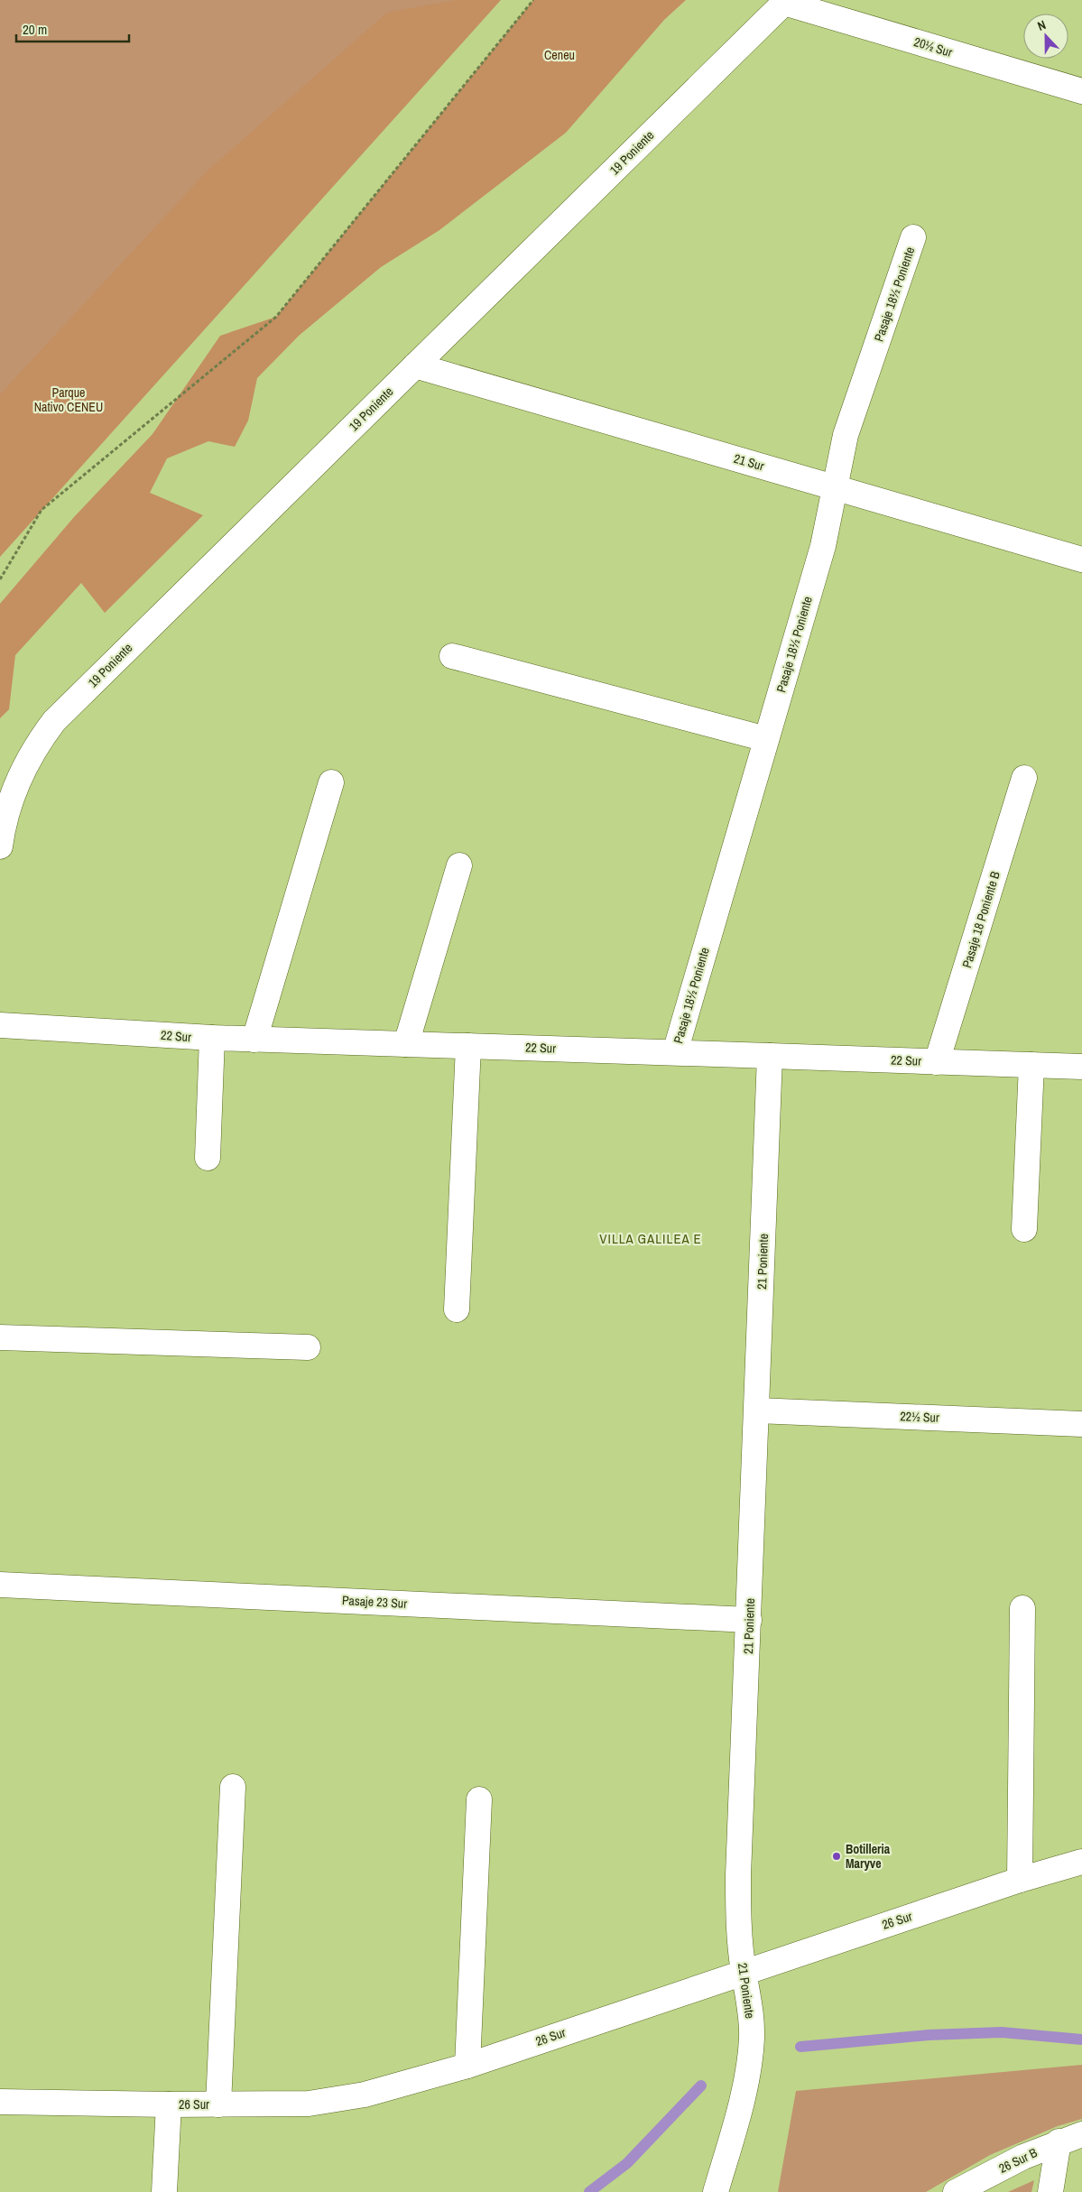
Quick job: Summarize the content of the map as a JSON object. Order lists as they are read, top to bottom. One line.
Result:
{"streets":{"street":["20½ Sur","19 Poniente","Pasaje 18½ Poniente","21 Sur","Pasaje 18 Poniente B","22 Sur","21 Poniente","22½ Sur","Pasaje 23 Sur","26 Sur","26 Sur B"]},"crossings":[["20½ Sur","19 Poniente"],["19 Poniente","21 Sur"],["Pasaje 18½ Poniente","21 Sur"],["Pasaje 18½ Poniente","22 Sur"],["Pasaje 18 Poniente B","22 Sur"],["22 Sur","21 Poniente"],["21 Poniente","22½ Sur"],["21 Poniente","Pasaje 23 Sur"],["21 Poniente","26 Sur"]],"districts":["VILLA GALILEA E"],"parks":["Ceneu","Parque Nativo CENEU"],"places":["Botilleria Maryve"],"scale_bar":"20 m","north":"top"}
